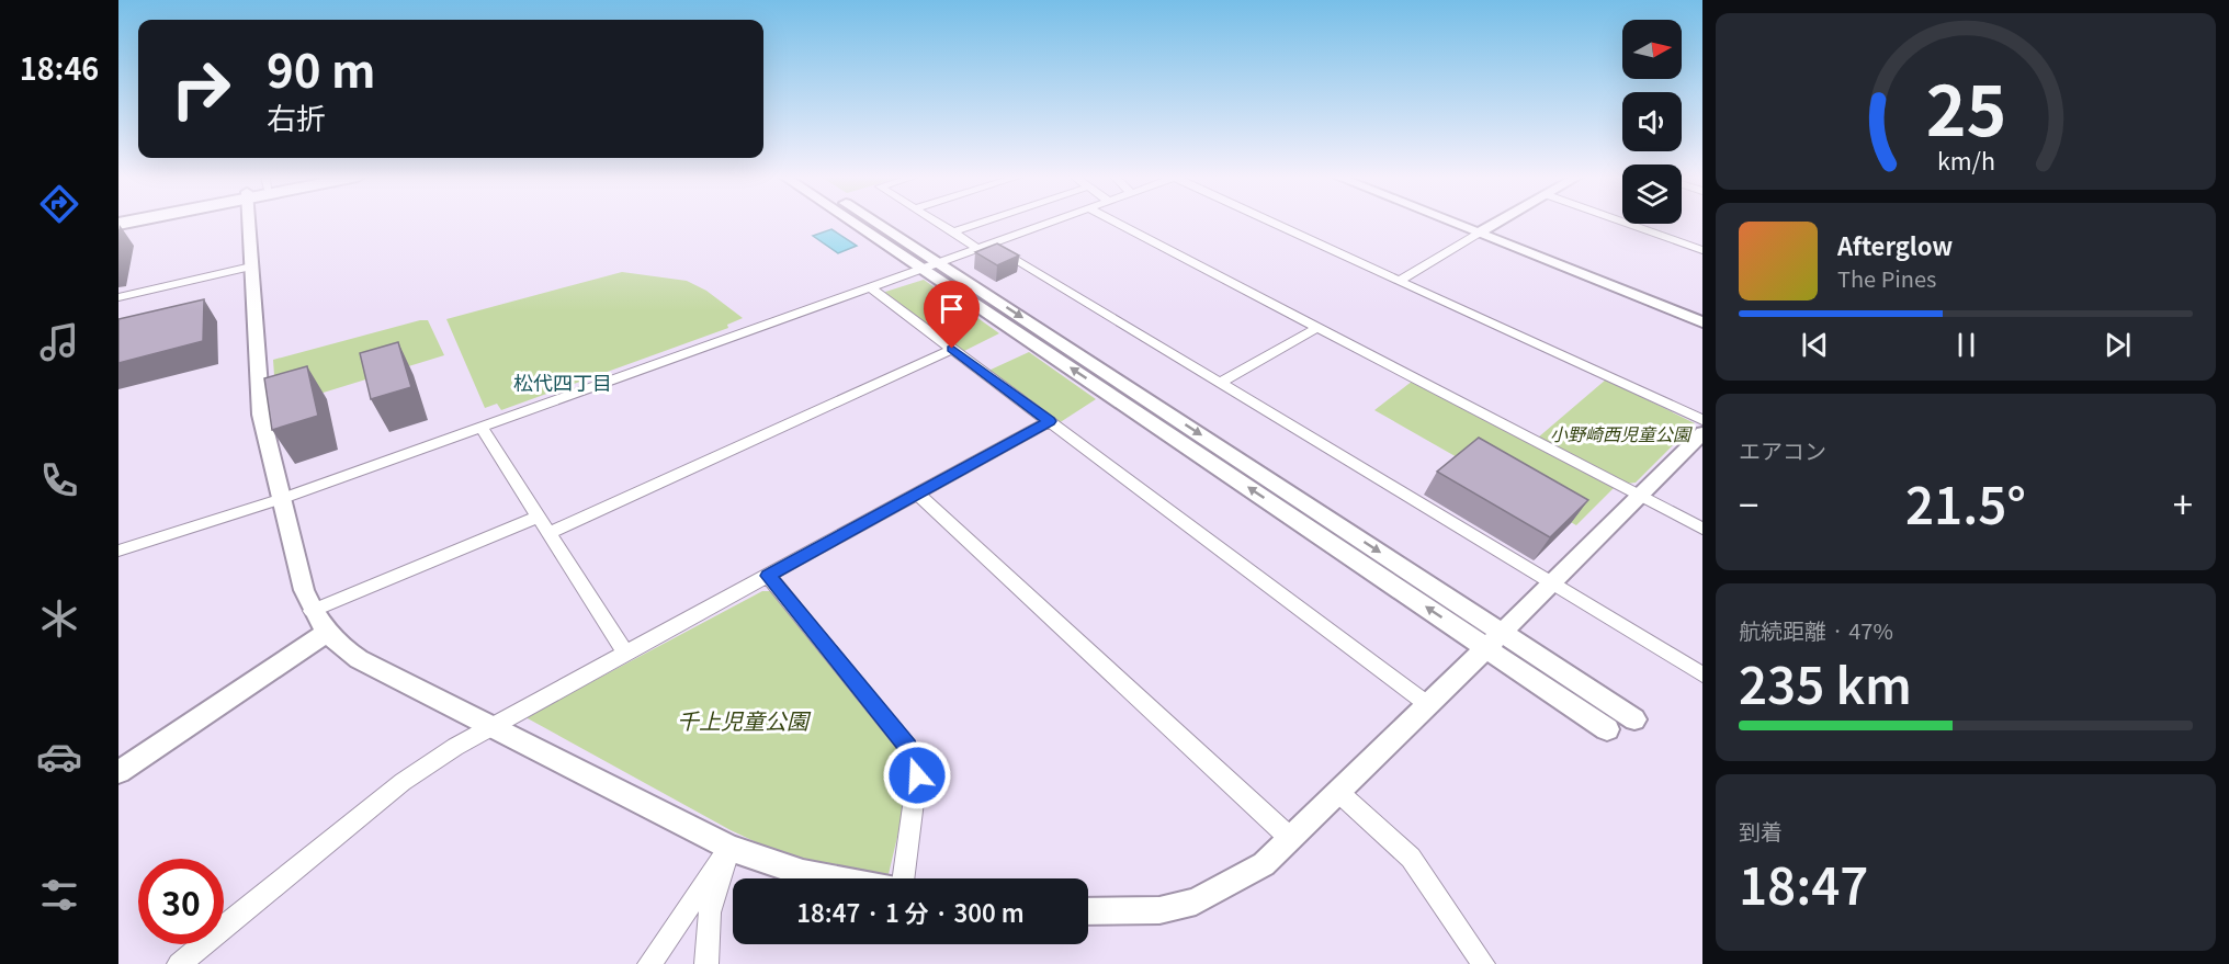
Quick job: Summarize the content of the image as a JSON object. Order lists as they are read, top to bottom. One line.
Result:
{"districts":["松代四丁目"],"parks":["小野崎西児童公園","千上児童公園"],"north":"right","page":{"tabs":"18:46","turn":["90 m","右折"],"song":["Afterglow","The Pines"],"tile":["エアコン",["航続距離 · 47%","235 km"],["到着","18:47"]],"heat":["−","21.5°","+"],"limit":"30","trip":"18:47 · 1 分 · 300 m","gauge":["25","km/h"]}}
